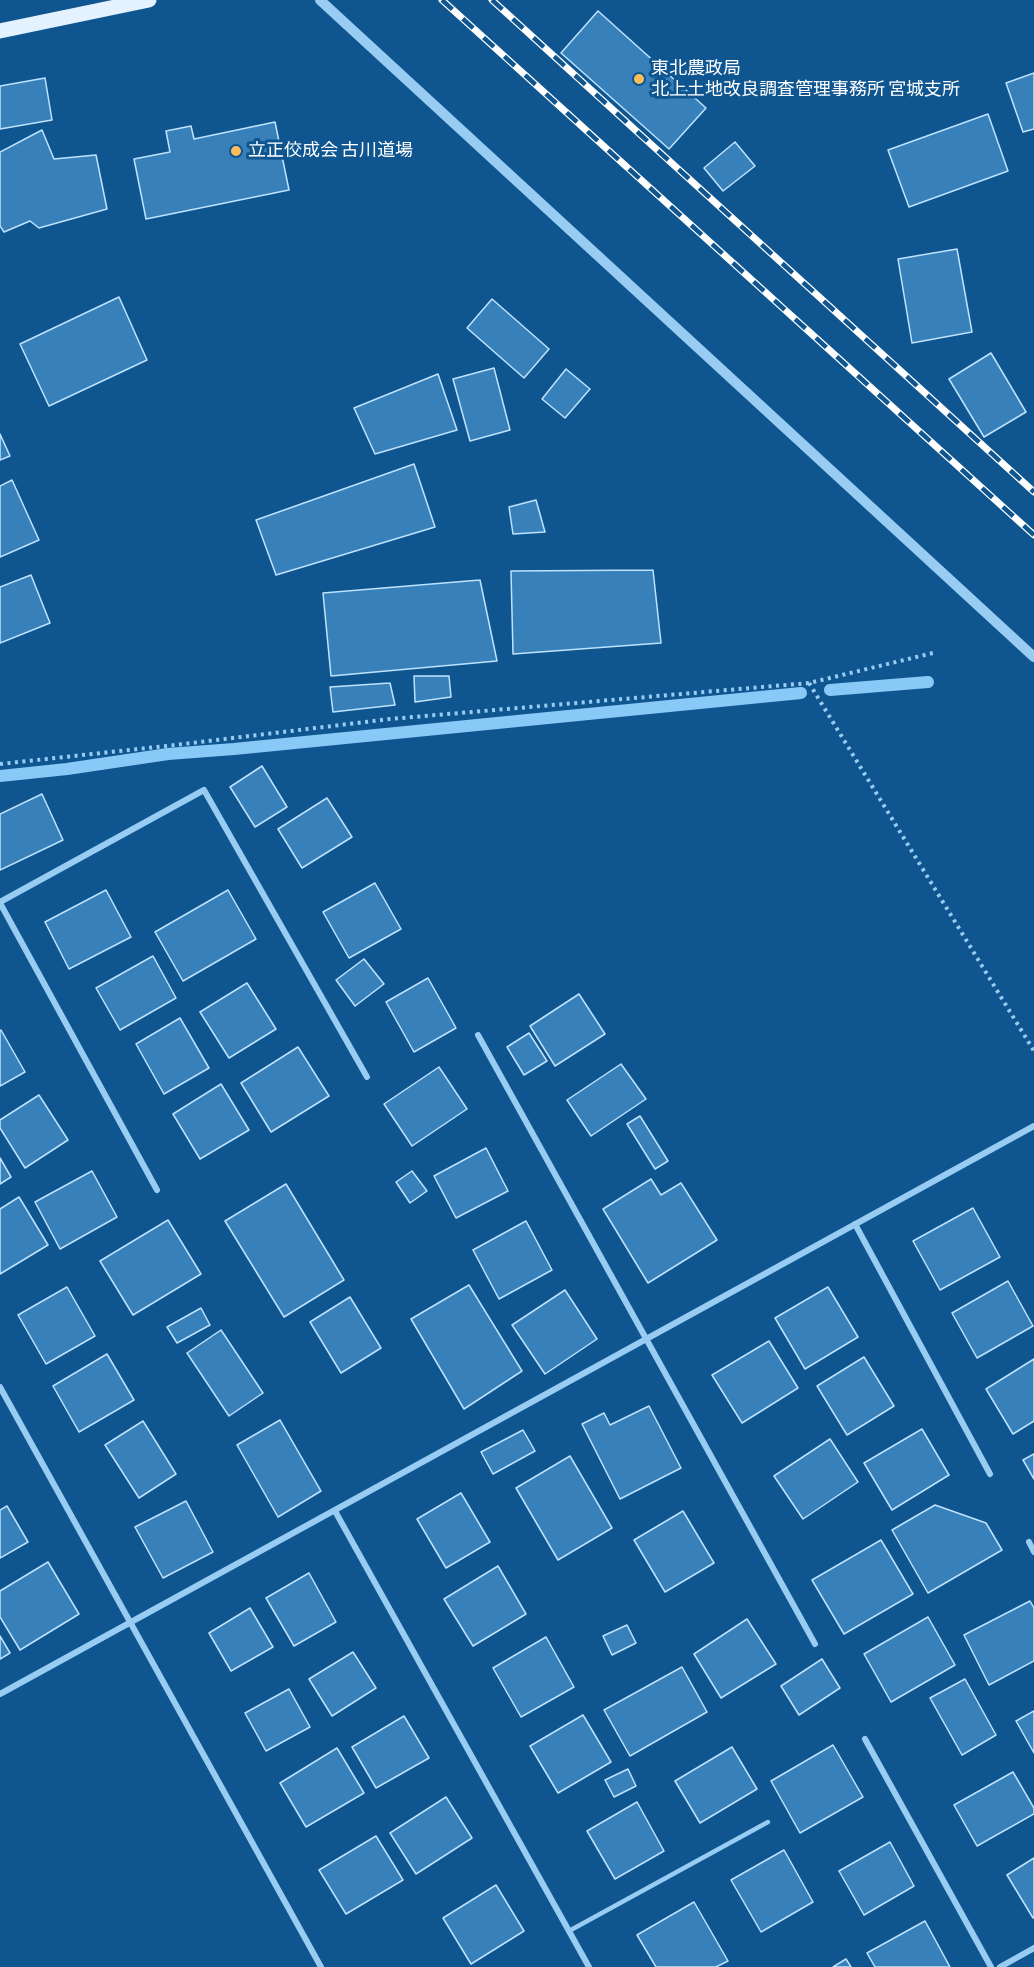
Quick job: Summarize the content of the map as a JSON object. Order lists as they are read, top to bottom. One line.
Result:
{"places":["東北農政局 北上土地改良調査管理事務所 宮城支所","立正佼成会 古川道場"]}
